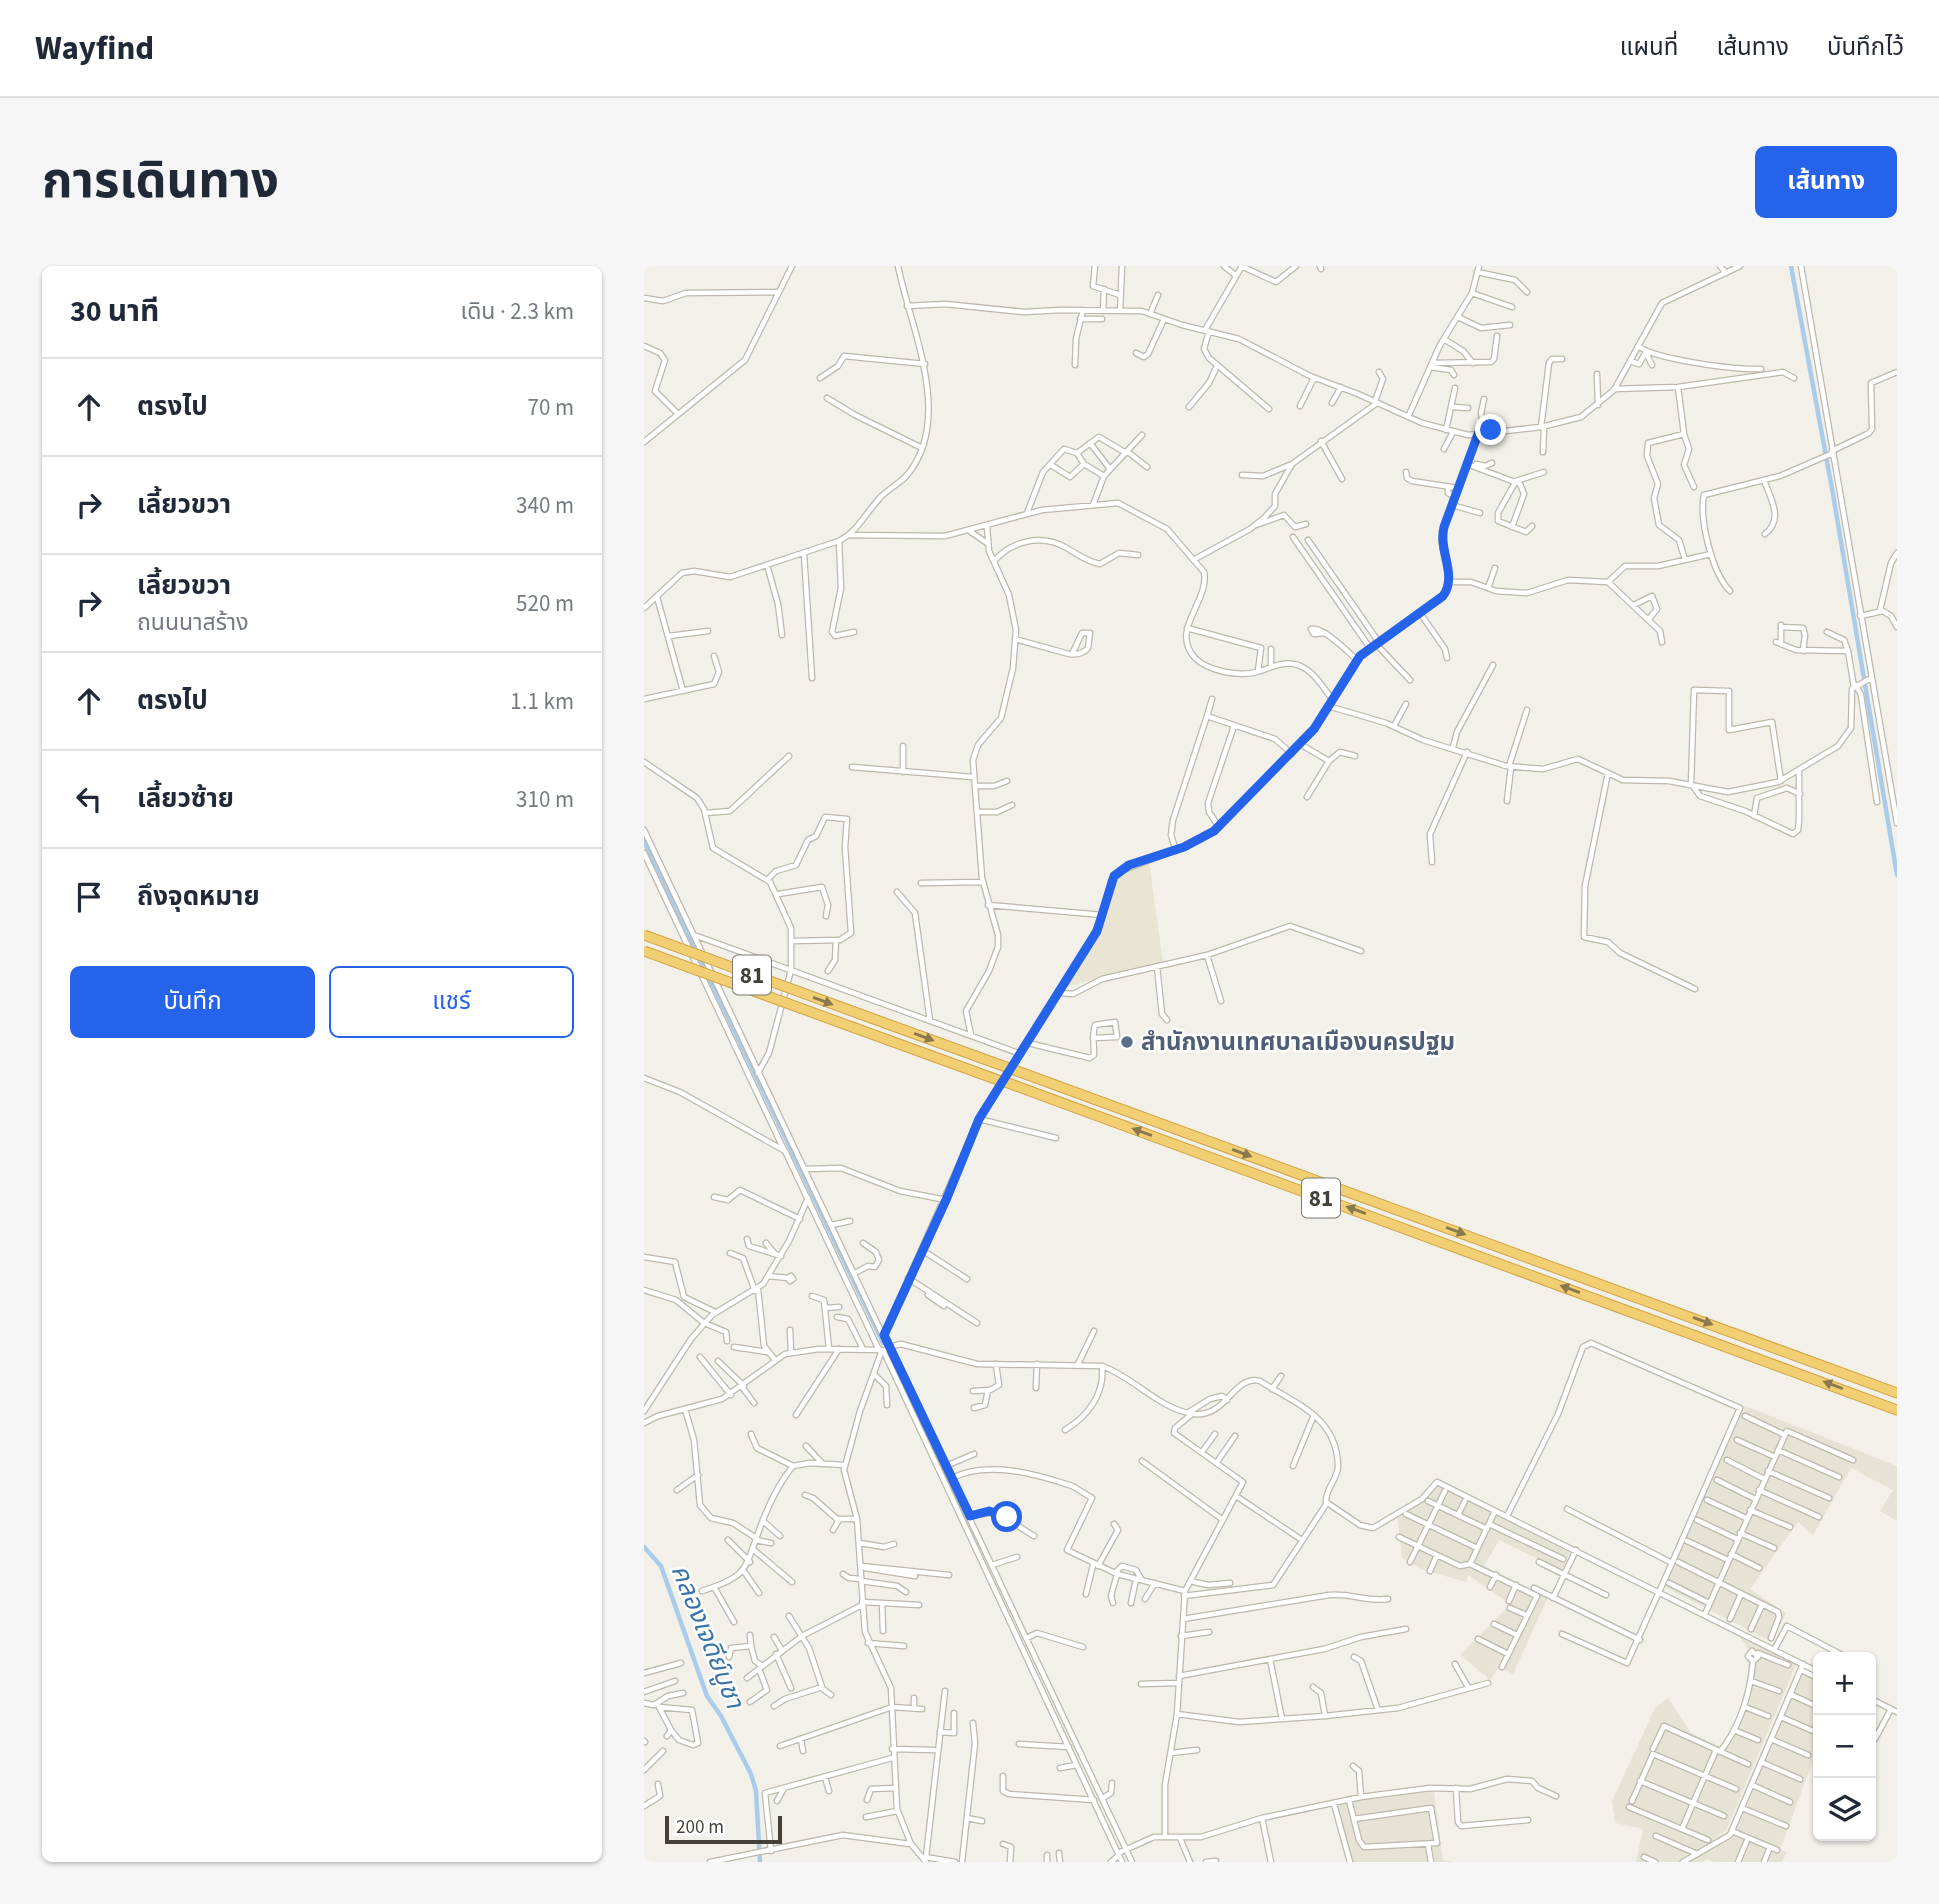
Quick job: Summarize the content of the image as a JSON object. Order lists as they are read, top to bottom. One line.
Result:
{"streets":{"highway":["81"]},"water":["คลองเจดีย์บูชา"],"places":["สำนักงานเทศบาลเมืองนครปฐม"],"scale_bar":"200 m","page":{"header":"Wayfind","nav":["แผนที่","เส้นทาง","บันทึกไว้"],"title":"การเดินทาง","buttons":["เส้นทาง",["บันทึก","แชร์"]],"heading":["30 นาที","เดิน · 2.3 km"],"list":[["ตรงไป","70 m"],["เลี้ยวขวา","340 m"],["เลี้ยวขวา","ถนนนาสร้าง","520 m"],["ตรงไป","1.1 km"],["เลี้ยวซ้าย","310 m"],"ถึงจุดหมาย"],"map_buttons":["+","−"],"scale":"200 m"}}
